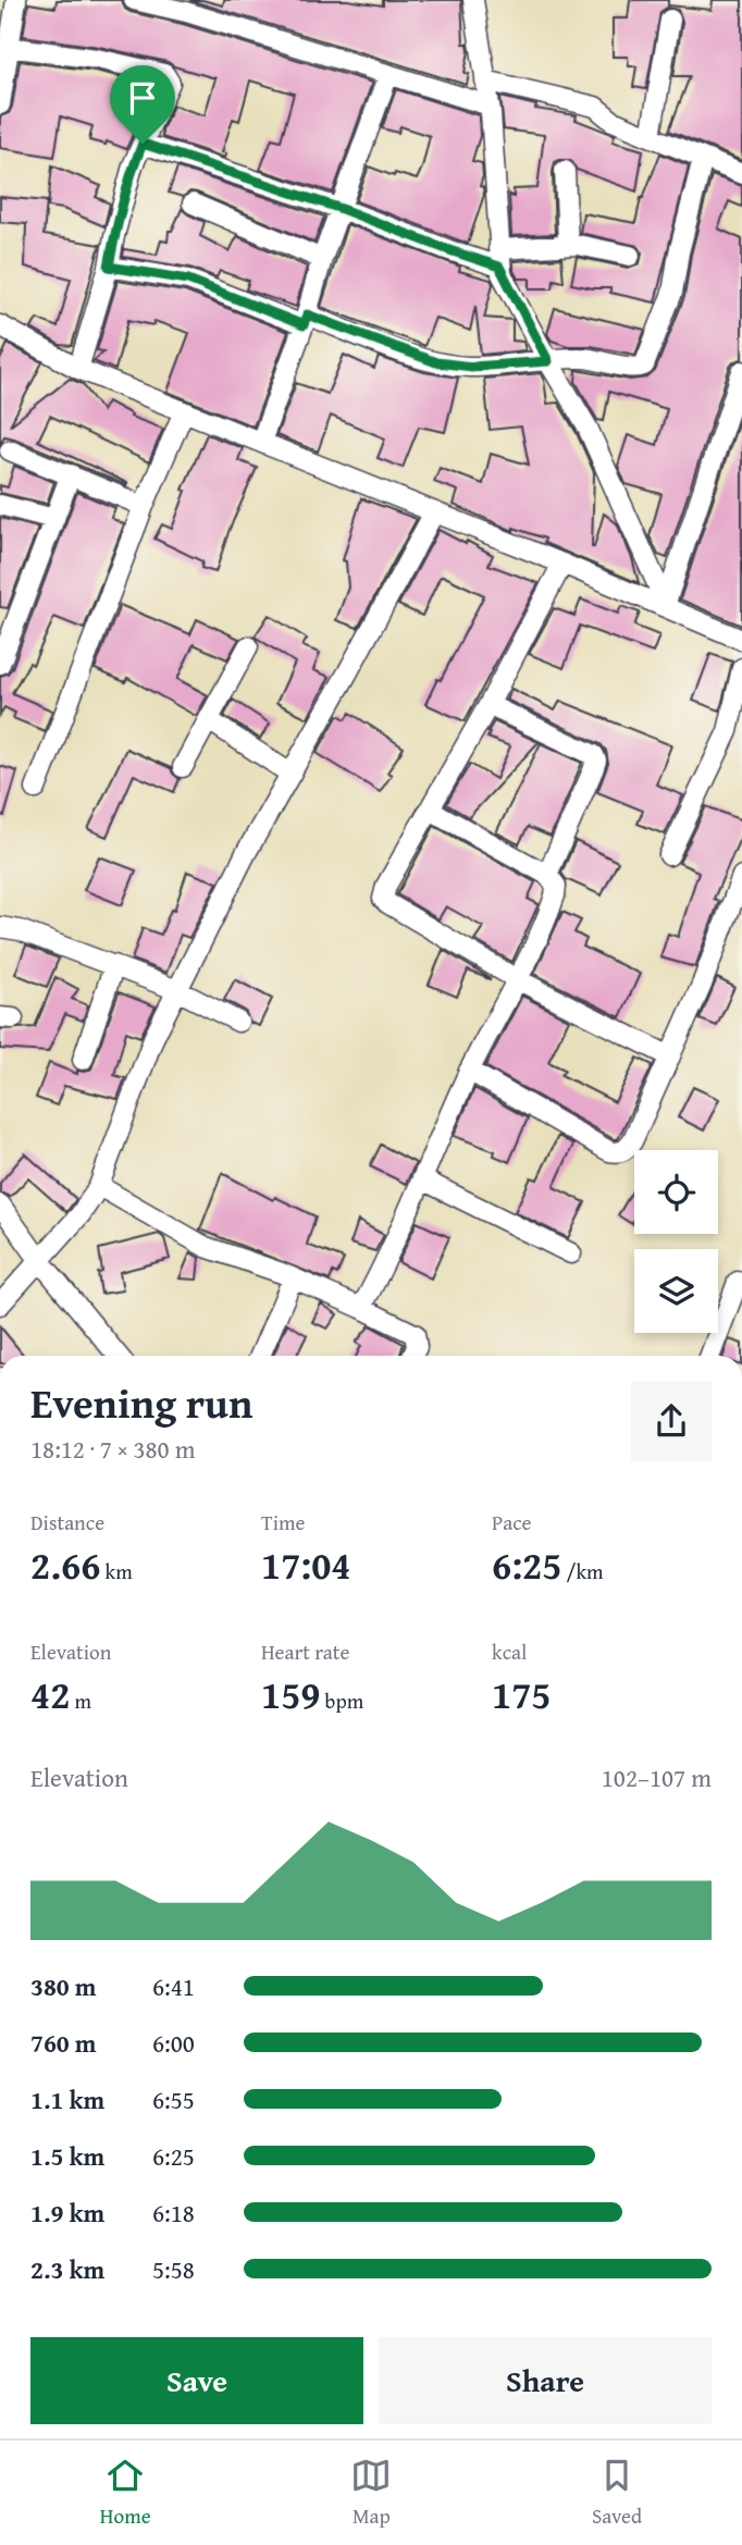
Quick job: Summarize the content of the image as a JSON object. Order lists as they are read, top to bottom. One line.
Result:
{"page":{"heading":["Evening run","18:12 · 7 × 380 m"],"stats":[["Distance","2.66 km"],["Time","17:04"],["Pace","6:25 /km"],["Elevation","42 m"],["Heart rate","159 bpm"],["kcal","175"]],"chart":["Elevation","102–107 m"],"list":[{"name":"380 m","note":"6:41"},{"name":"760 m","note":"6:00"},{"name":"1.1 km","note":"6:55"},{"name":"1.5 km","note":"6:25"},{"name":"1.9 km","note":"6:18"},{"name":"2.3 km","note":"5:58"}],"buttons":["Save","Share"],"tabs":["Home","Map","Saved"]}}
